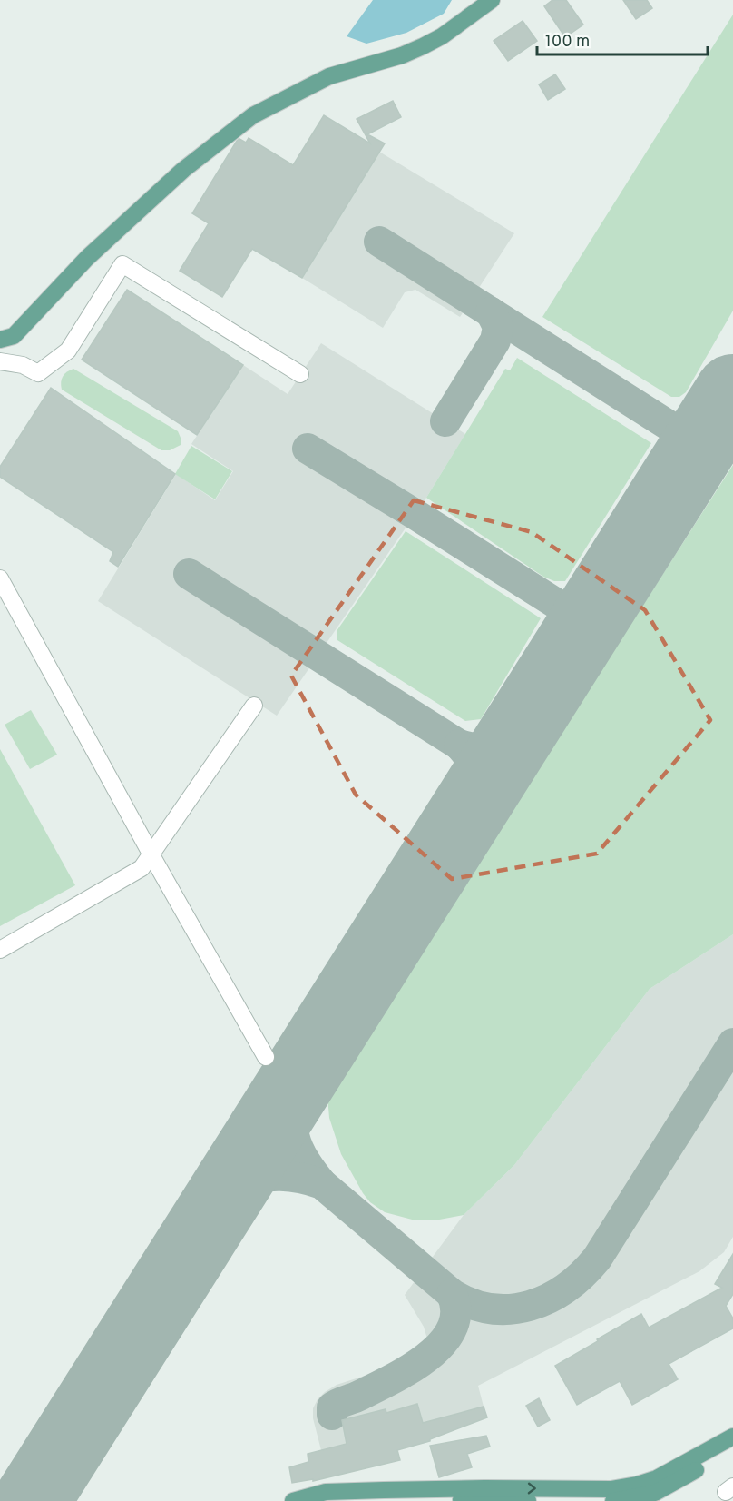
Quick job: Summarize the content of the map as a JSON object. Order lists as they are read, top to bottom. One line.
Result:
{"scale_bar":"100 m"}
